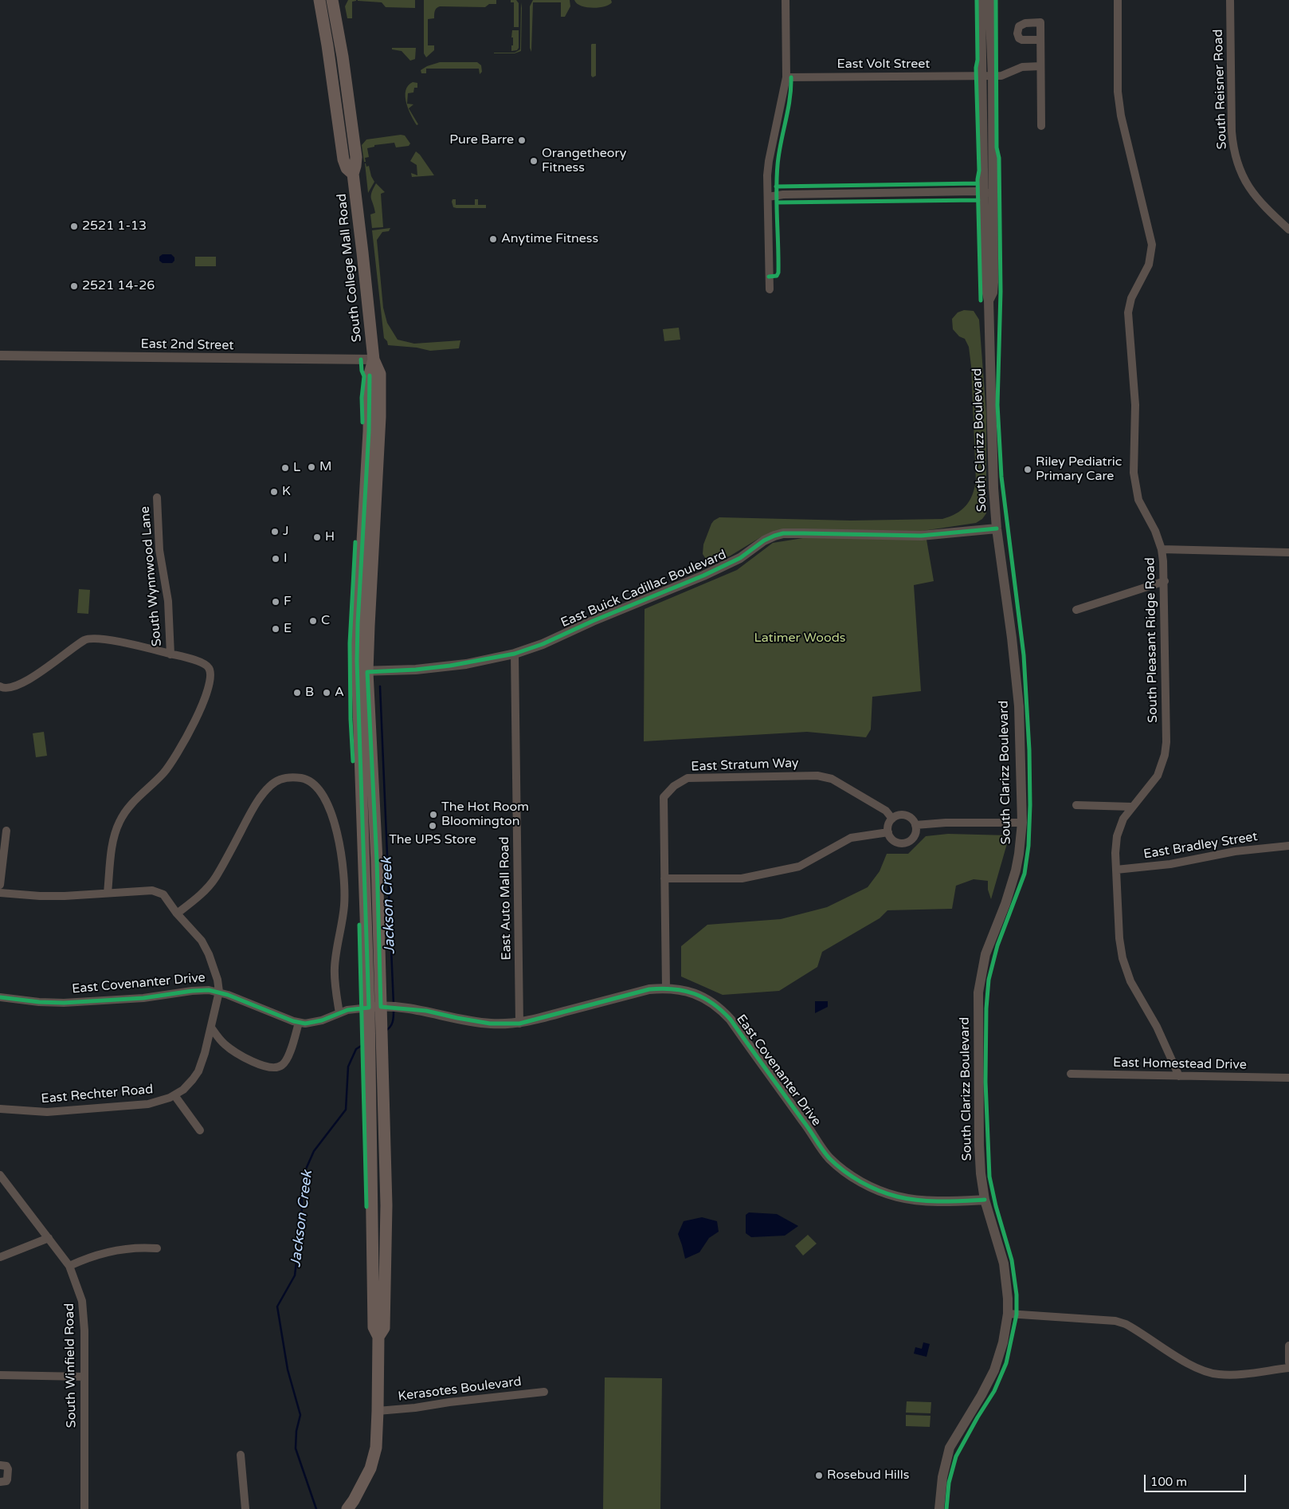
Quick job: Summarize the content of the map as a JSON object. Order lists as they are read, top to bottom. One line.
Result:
{"streets":{"main road":["South College Mall Road"],"street":["East Volt Street","South Reisner Road","East 2nd Street","South Clarizz Boulevard","South Wynnwood Lane","East Buick Cadillac Boulevard","South Pleasant Ridge Road","East Stratum Way","East Bradley Street","East Auto Mall Road","East Covenanter Drive","East Homestead Drive","East Rechter Road","South Winfield Road","Kerasotes Boulevard"]},"crossings":[["East Volt Street","South Clarizz Boulevard"],["South College Mall Road","East 2nd Street"],["South College Mall Road","East Buick Cadillac Boulevard"],["South College Mall Road","East Covenanter Drive"],["South College Mall Road","Kerasotes Boulevard"],["South Clarizz Boulevard","East Buick Cadillac Boulevard"],["South Clarizz Boulevard","East Covenanter Drive"],["East Buick Cadillac Boulevard","East Auto Mall Road"],["South Pleasant Ridge Road","East Bradley Street"],["South Pleasant Ridge Road","East Homestead Drive"],["East Stratum Way","East Covenanter Drive"],["East Auto Mall Road","East Covenanter Drive"],["East Covenanter Drive","East Rechter Road"]],"water":["Jackson Creek"],"parks":["Latimer Woods"],"places":["Pure Barre","Orangetheory Fitness","2521 1-13","Anytime Fitness","2521 14-26","M","L","Riley Pediatric Primary Care","K","J","H","I","F","C","E","B","A","The Hot Room Bloomington","The UPS Store","Rosebud Hills"],"scale_bar":"100 m"}
